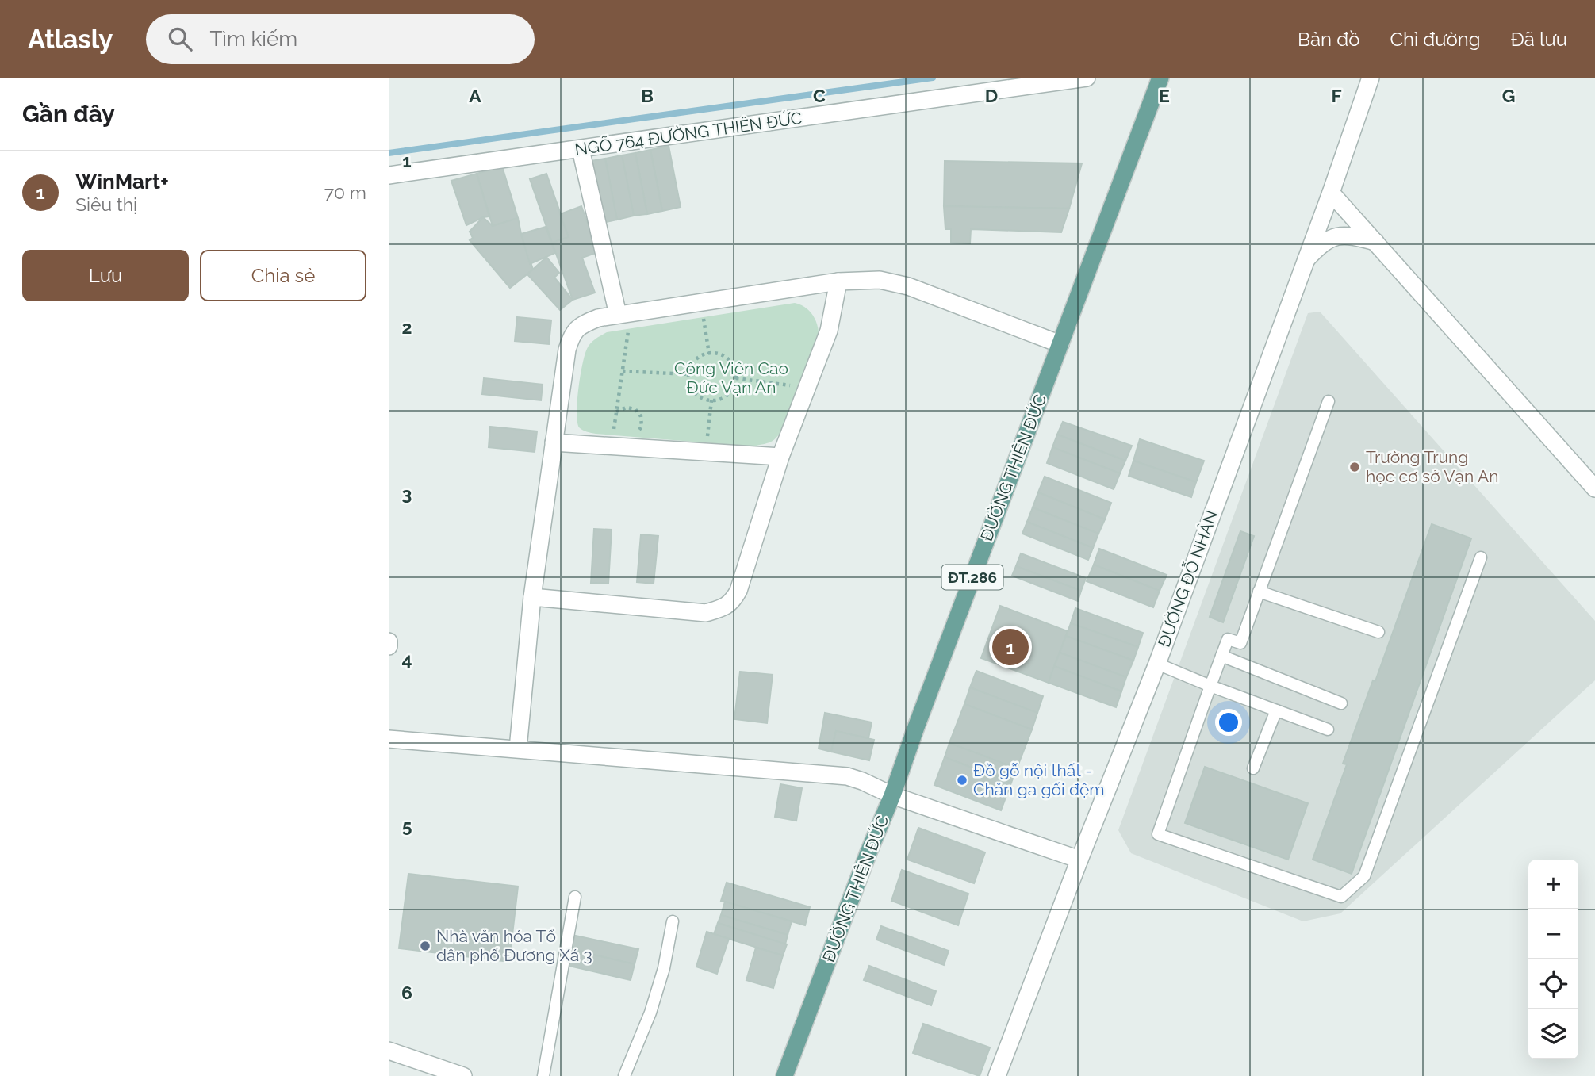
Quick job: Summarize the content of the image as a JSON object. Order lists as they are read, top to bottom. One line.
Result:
{"streets":{"main road":["ĐƯỜNG THIÊN ĐỨC","ĐT.286"],"street":["NGÕ 764 ĐƯỜNG THIÊN ĐỨC","ĐƯỜNG ĐỖ NHÂN"]},"parks":["Công Viên Cao Đức Vạn An"],"places":["Trường Trung học cơ sở Vạn An","Đồ gỗ nội thất - Chăn ga gối đệm","Nhà văn hóa Tổ dân phố Đương Xá 3"],"page":{"header":"Atlasly","search":"Tìm kiếm","nav":["Bản đồ","Chỉ đường","Đã lưu"],"heading":"Gần đây","list":[{"mark":"1","name":"WinMart+","note":"Siêu thị","value":"70 m"}],"buttons":["Lưu","Chia sẻ"],"pins":"1","map_buttons":["+","−"]},"grid":{"columns":["A","B","C","D","E","F","G"],"rows":["1","2","3","4","5","6"]}}
